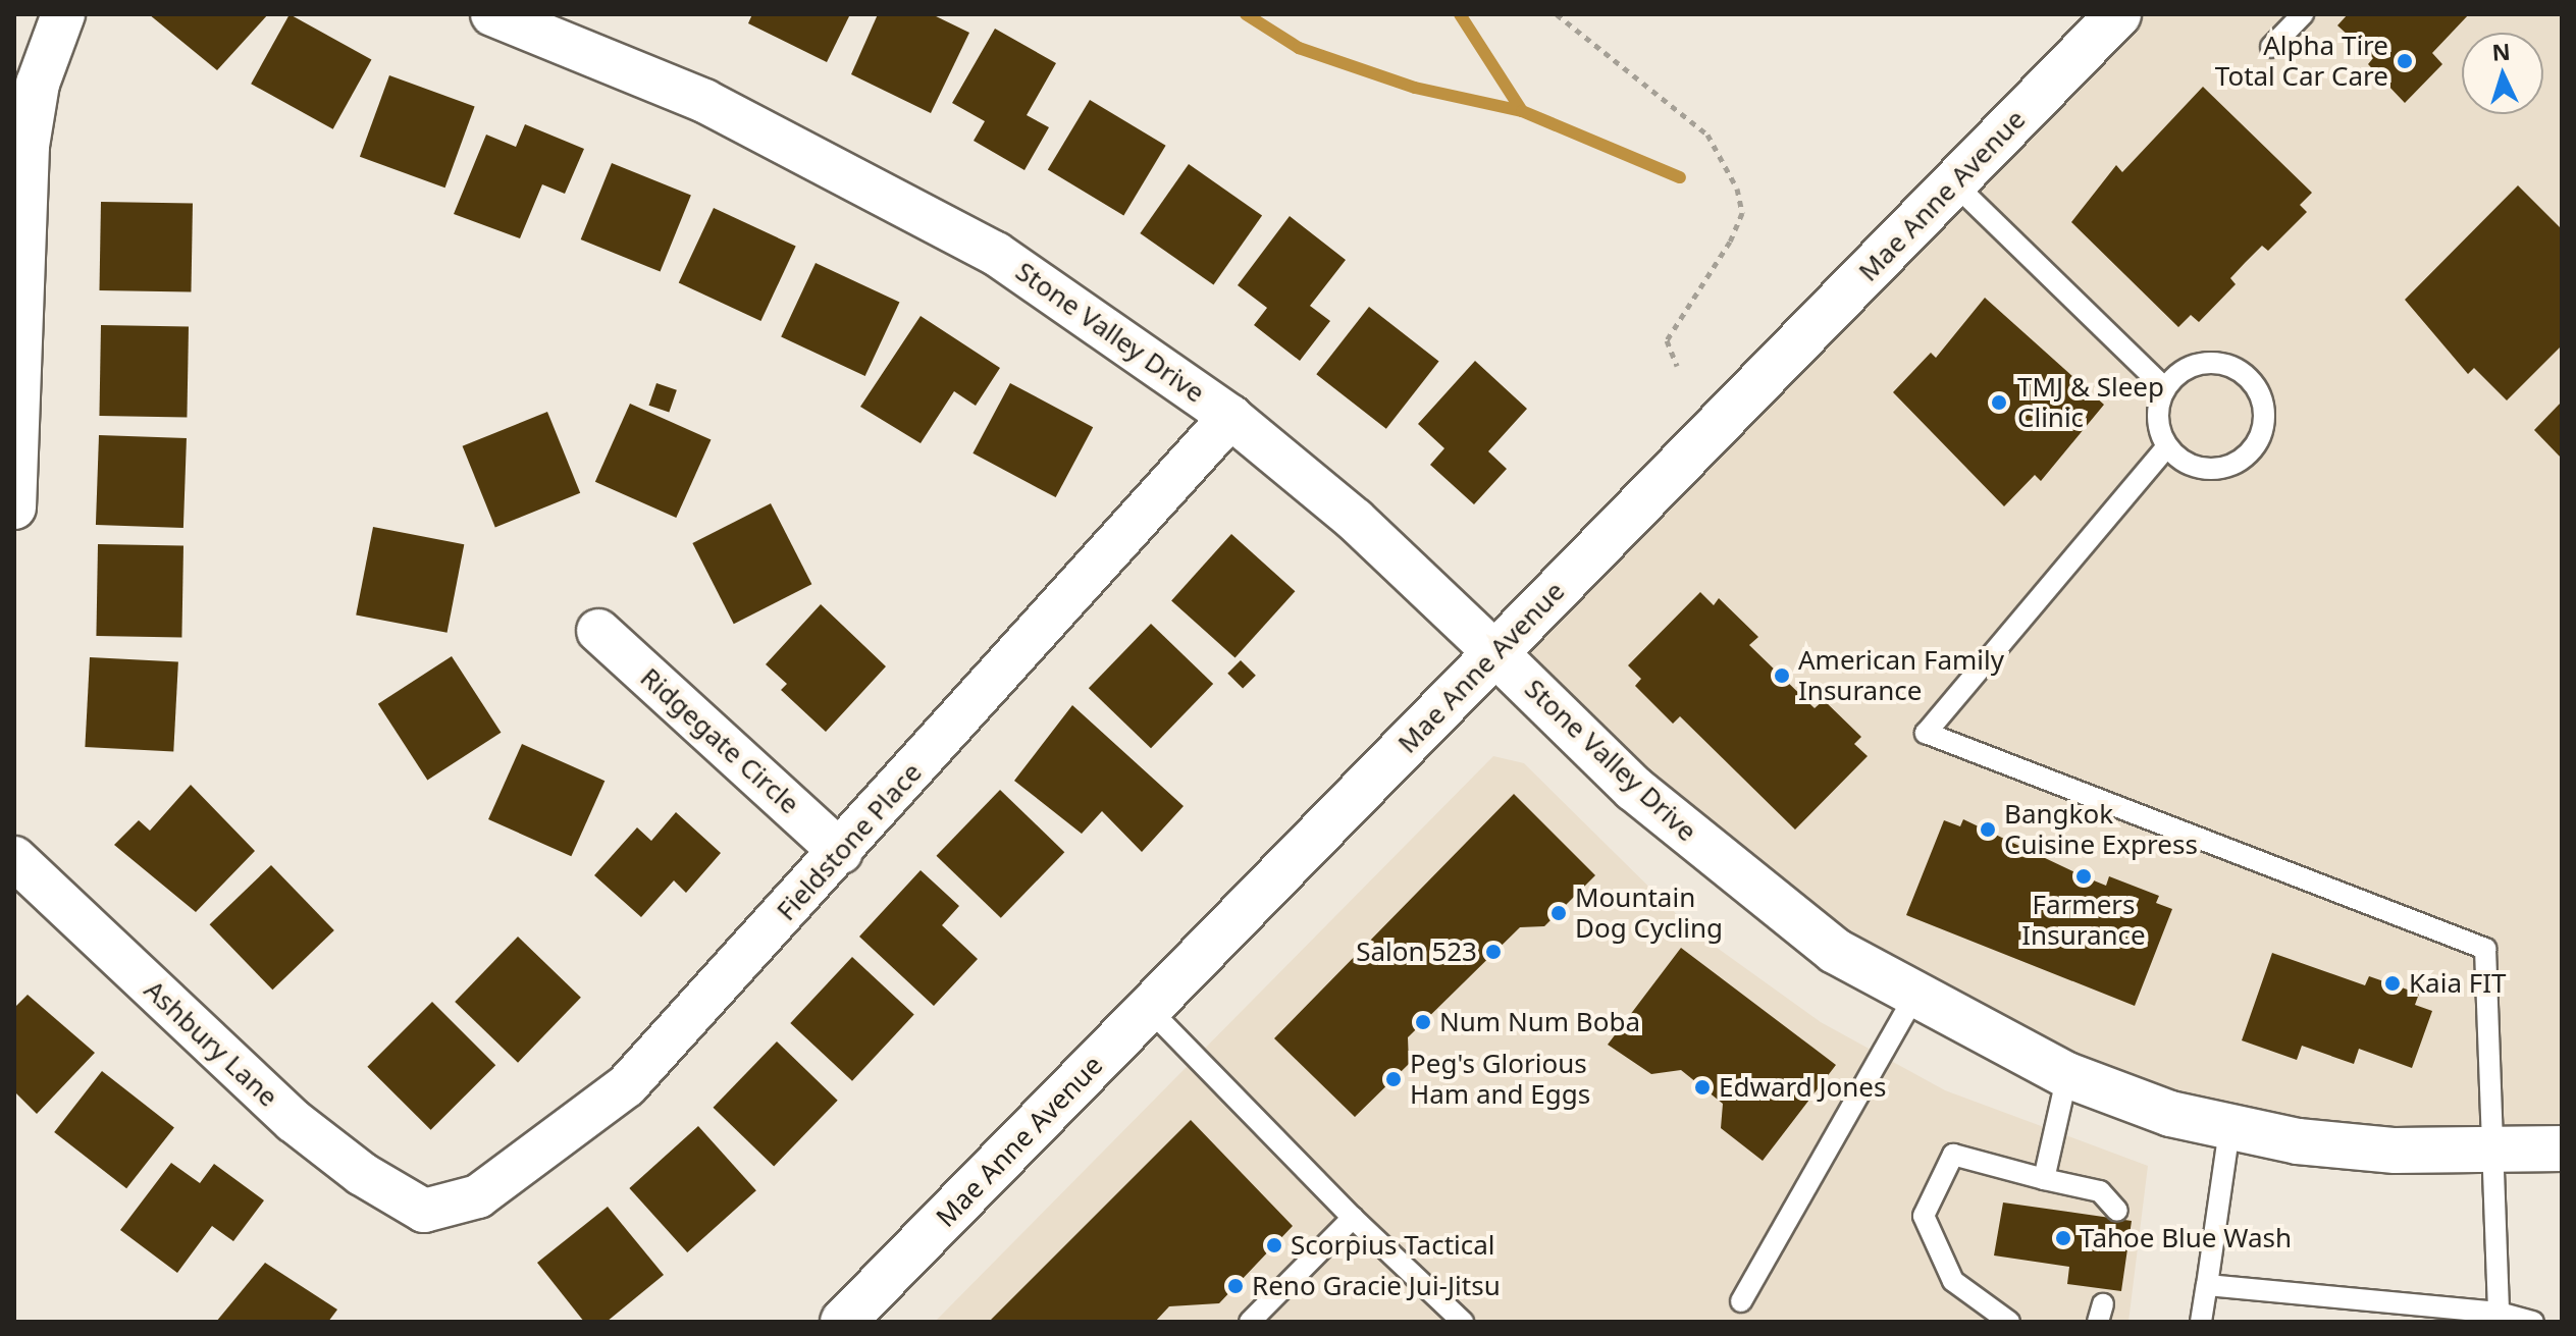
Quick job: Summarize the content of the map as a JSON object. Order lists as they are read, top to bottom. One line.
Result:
{"streets":{"main road":["Mae Anne Avenue","Stone Valley Drive"],"street":["Ridgegate Circle","Fieldstone Place","Ashbury Lane"]},"crossings":[["Mae Anne Avenue","Stone Valley Drive"],["Stone Valley Drive","Fieldstone Place"],["Ridgegate Circle","Fieldstone Place"],["Fieldstone Place","Ashbury Lane"]],"places":["Alpha Tire Total Car Care","TMJ & Sleep Clinic","American Family Insurance","Bangkok Cuisine Express","Farmers Insurance","Mountain Dog Cycling","Salon 523","Kaia FIT","Num Num Boba","Peg's Glorious Ham and Eggs","Edward Jones","Tahoe Blue Wash","Scorpius Tactical","Reno Gracie Jui-Jitsu"],"north":"top"}
